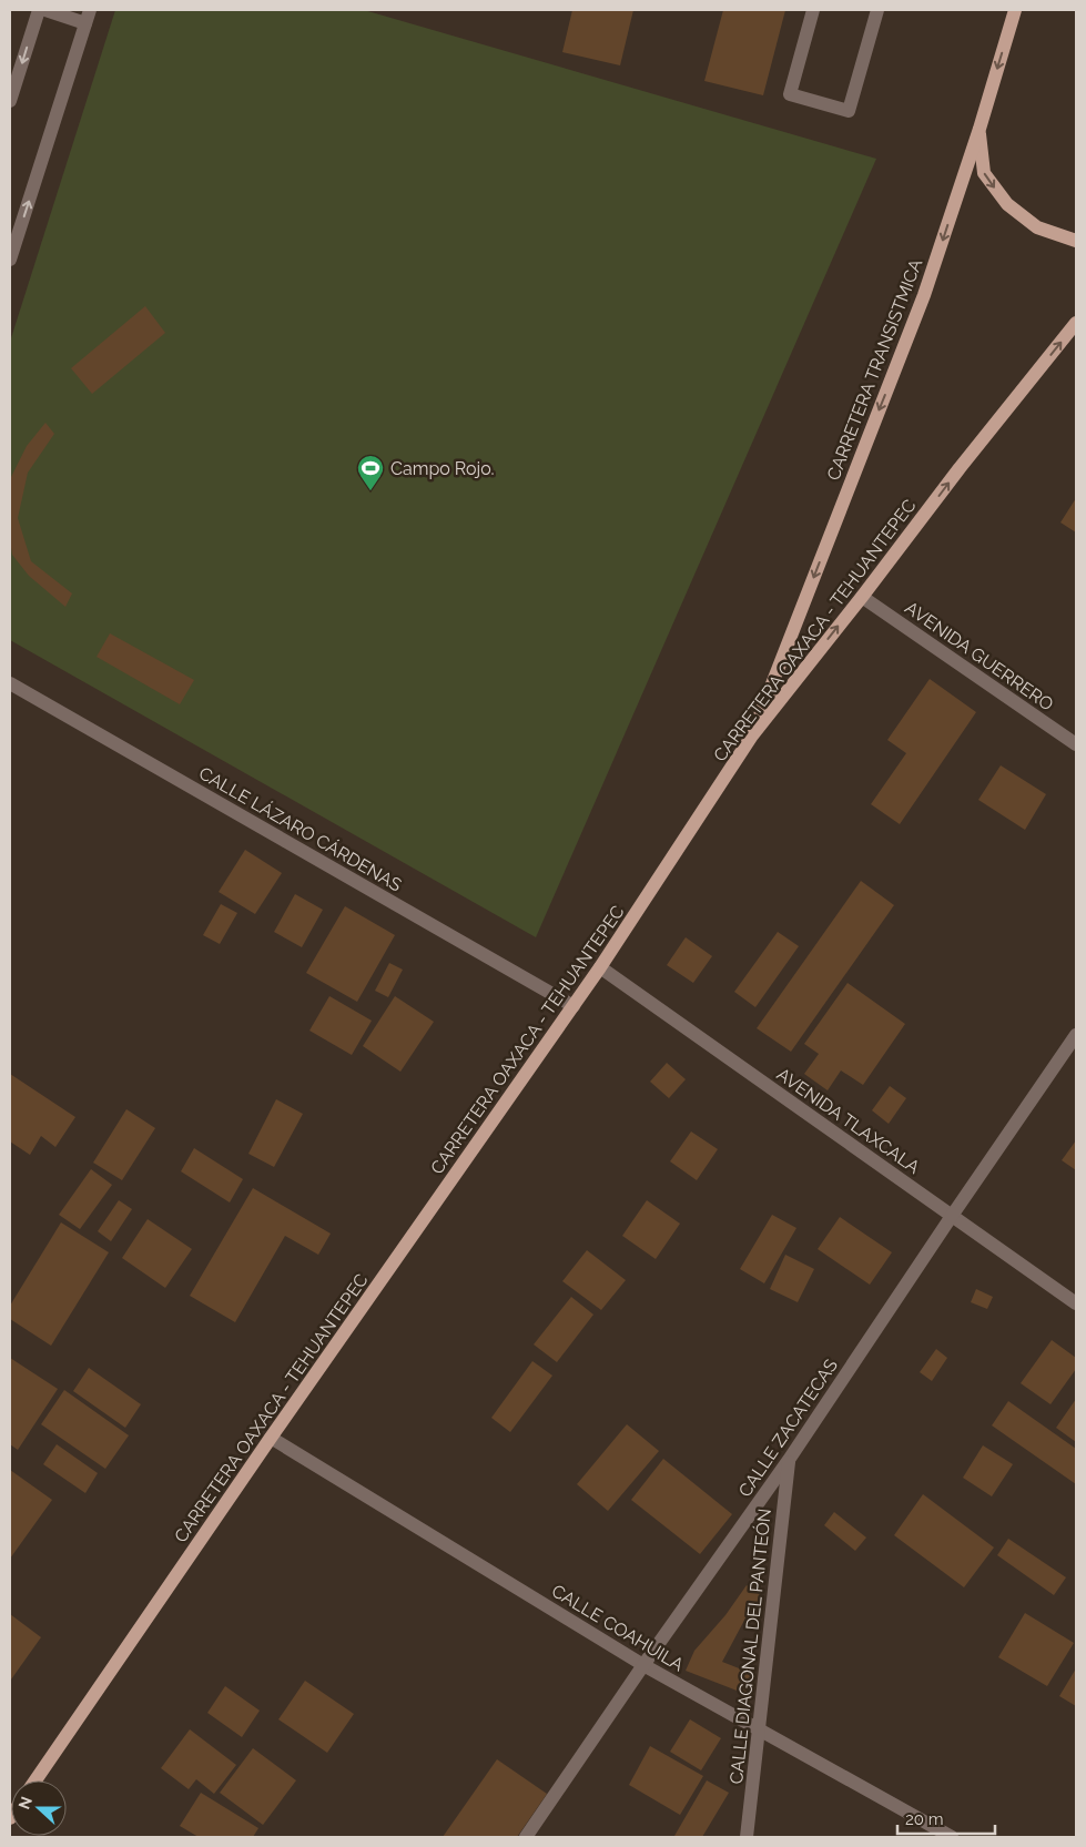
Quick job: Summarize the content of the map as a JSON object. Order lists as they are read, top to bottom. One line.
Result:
{"streets":{"main road":["CARRETERA TRANSISTMICA","CARRETERA OAXACA - TEHUANTEPEC"],"street":["AVENIDA GUERRERO","CALLE LÁZARO CÁRDENAS","AVENIDA TLAXCALA","CALLE ZACATECAS","CALLE COAHUILA","CALLE DIAGONAL DEL PANTEÓN"]},"crossings":[["CARRETERA TRANSISTMICA","CARRETERA OAXACA - TEHUANTEPEC"],["CARRETERA OAXACA - TEHUANTEPEC","AVENIDA GUERRERO"],["CARRETERA OAXACA - TEHUANTEPEC","CALLE LÁZARO CÁRDENAS"],["CARRETERA OAXACA - TEHUANTEPEC","AVENIDA TLAXCALA"],["CARRETERA OAXACA - TEHUANTEPEC","CALLE COAHUILA"],["AVENIDA TLAXCALA","CALLE ZACATECAS"],["CALLE ZACATECAS","CALLE COAHUILA"],["CALLE ZACATECAS","CALLE DIAGONAL DEL PANTEÓN"],["CALLE COAHUILA","CALLE DIAGONAL DEL PANTEÓN"]],"one_way":["CARRETERA TRANSISTMICA"],"places":{"sports":["Campo Rojo."]},"scale_bar":"20 m","north":"left"}
